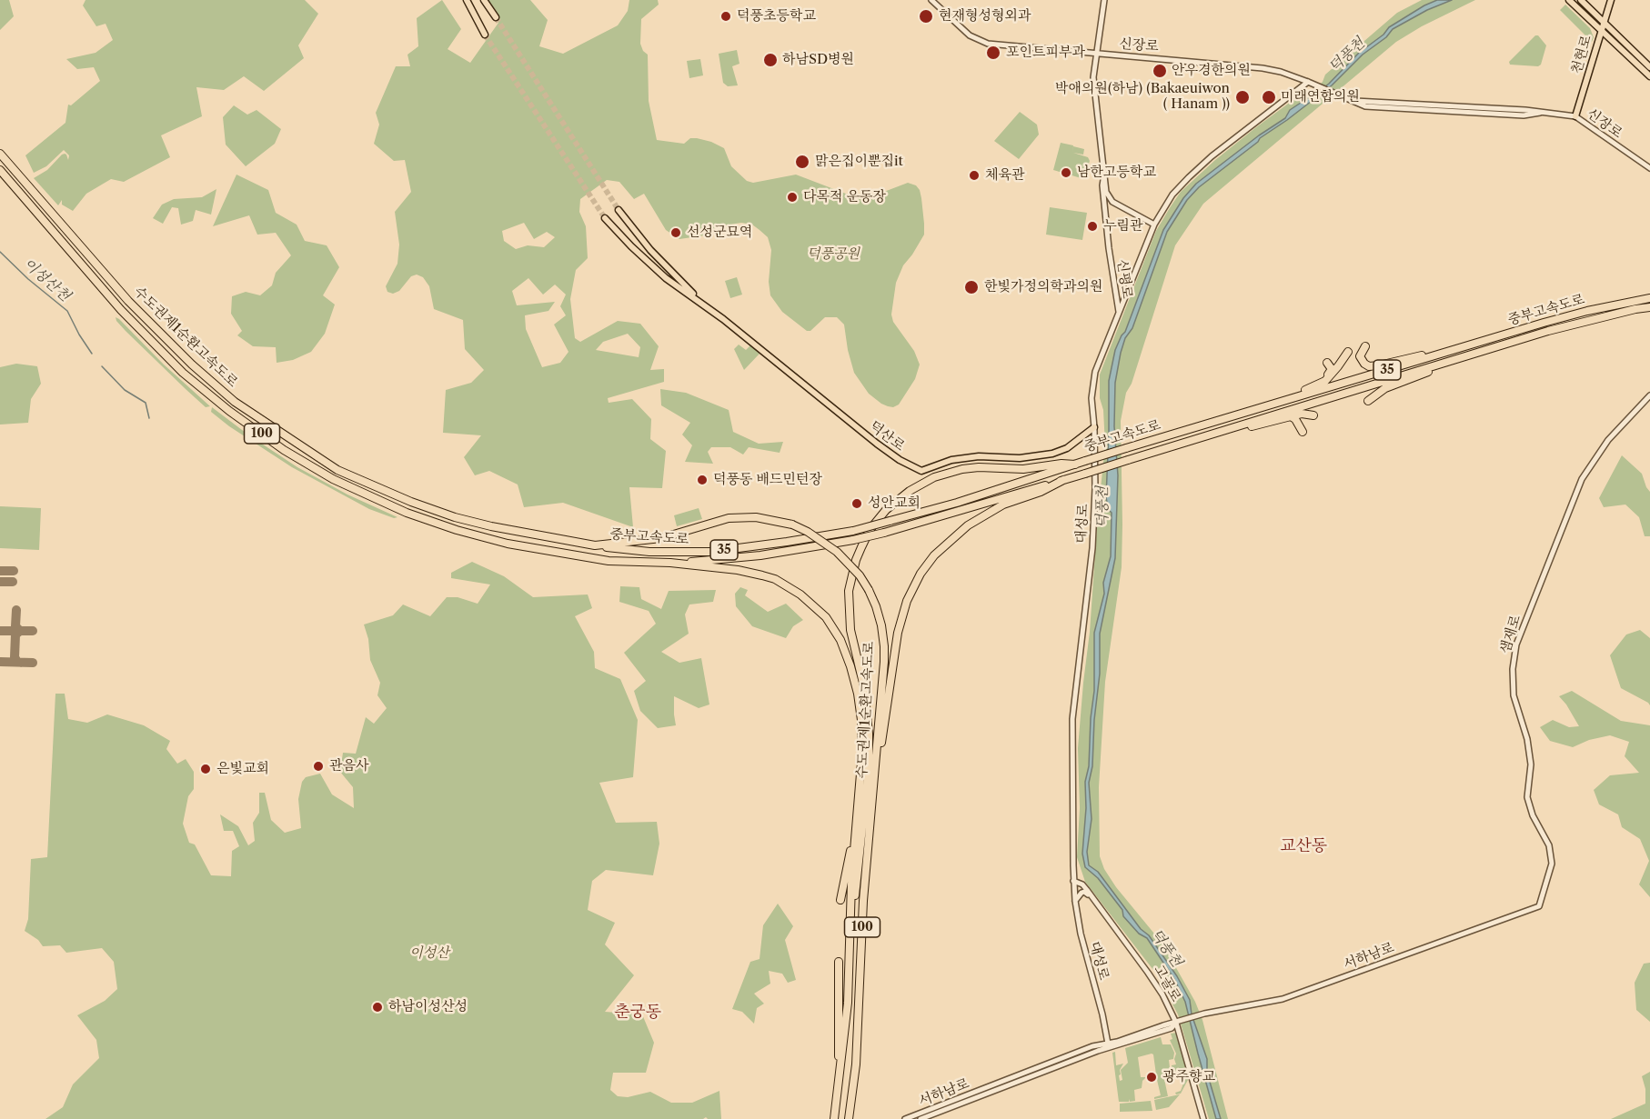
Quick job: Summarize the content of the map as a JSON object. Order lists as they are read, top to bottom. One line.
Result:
{"streets":{"highway":["중부고속도로","수도권제1순환고속도로","35","100"],"main road":["천현로","덕산로"],"street":["신장로","신평로","대성로","샘재로","서하남로","고골로"]},"crossings":[["신장로","천현로"],["신장로","신평로"],["신장로","대성로"],["신평로","대성로"],["중부고속도로","수도권제1순환고속도로"],["덕산로","대성로"],["대성로","서하남로"],["대성로","고골로"],["샘재로","서하남로"],["서하남로","고골로"]],"districts":["교산동","춘궁동"],"water":["덕풍천","이성산천"],"parks":["덕풍공원","이성산"],"places":["덕풍초등학교","현재형성형외과","포인트피부과","하남SD병원","안우경한의원","박애의원(하남) (Bakaeuiwon ( Hanam ))","미래연합의원","맑은집이뿐집it","남한고등학교","체육관","다목적 운동장","누림관","선성군묘역","한빛가정의학과의원","덕풍동 배드민턴장","성안교회","관음사","은빛교회","하남이성산성","광주향교"]}
